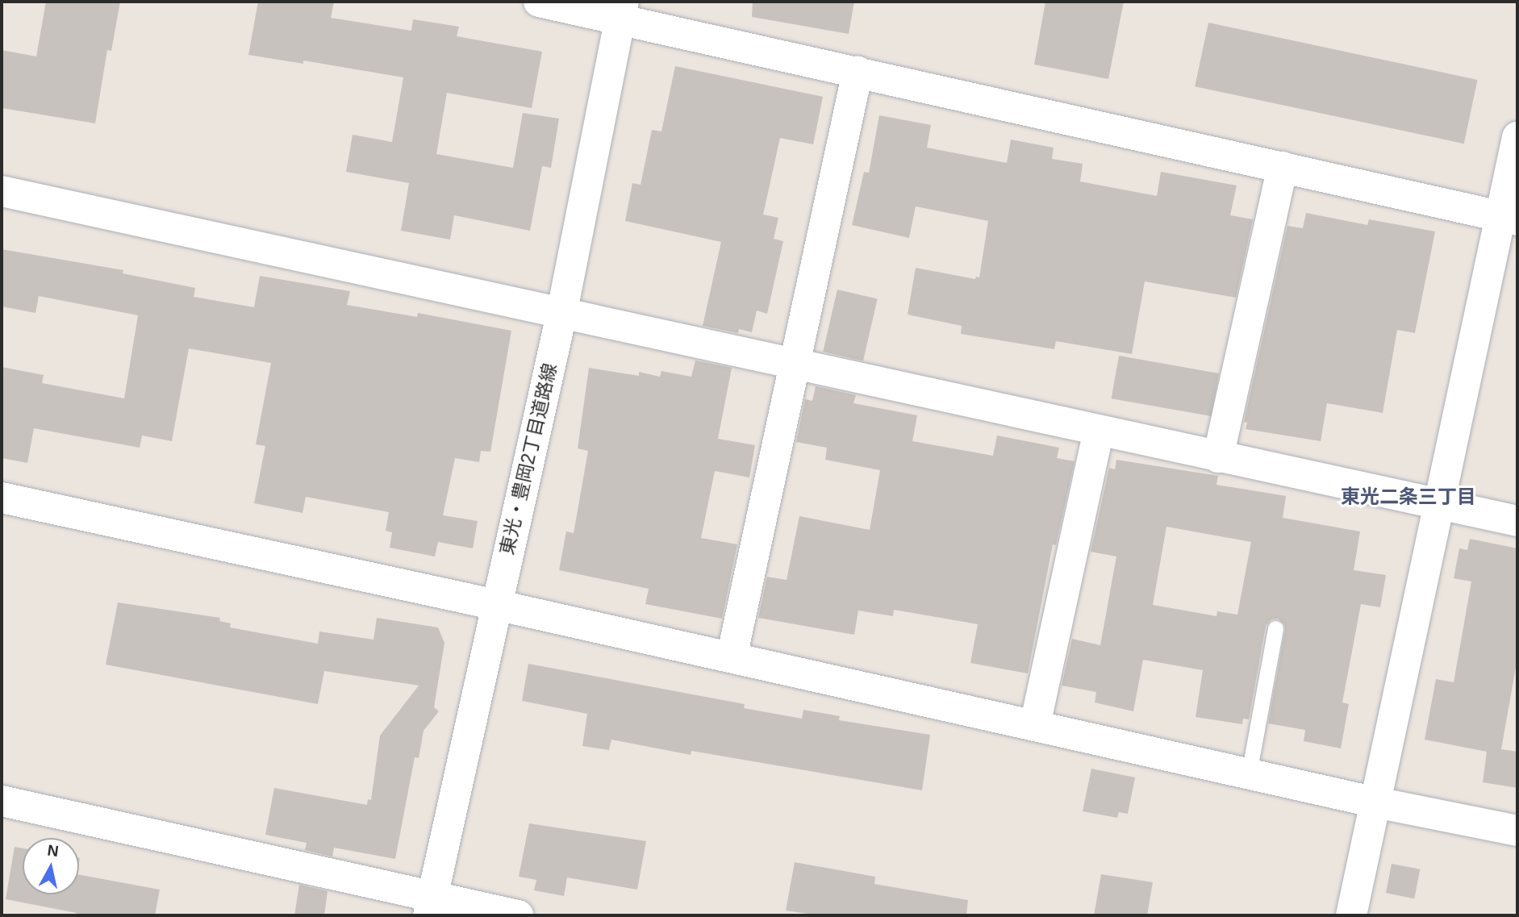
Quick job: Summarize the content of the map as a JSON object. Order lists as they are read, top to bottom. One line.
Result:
{"streets":{"street":["東光・豊岡2丁目道路線"]},"districts":["東光二条三丁目"],"north":"top"}
